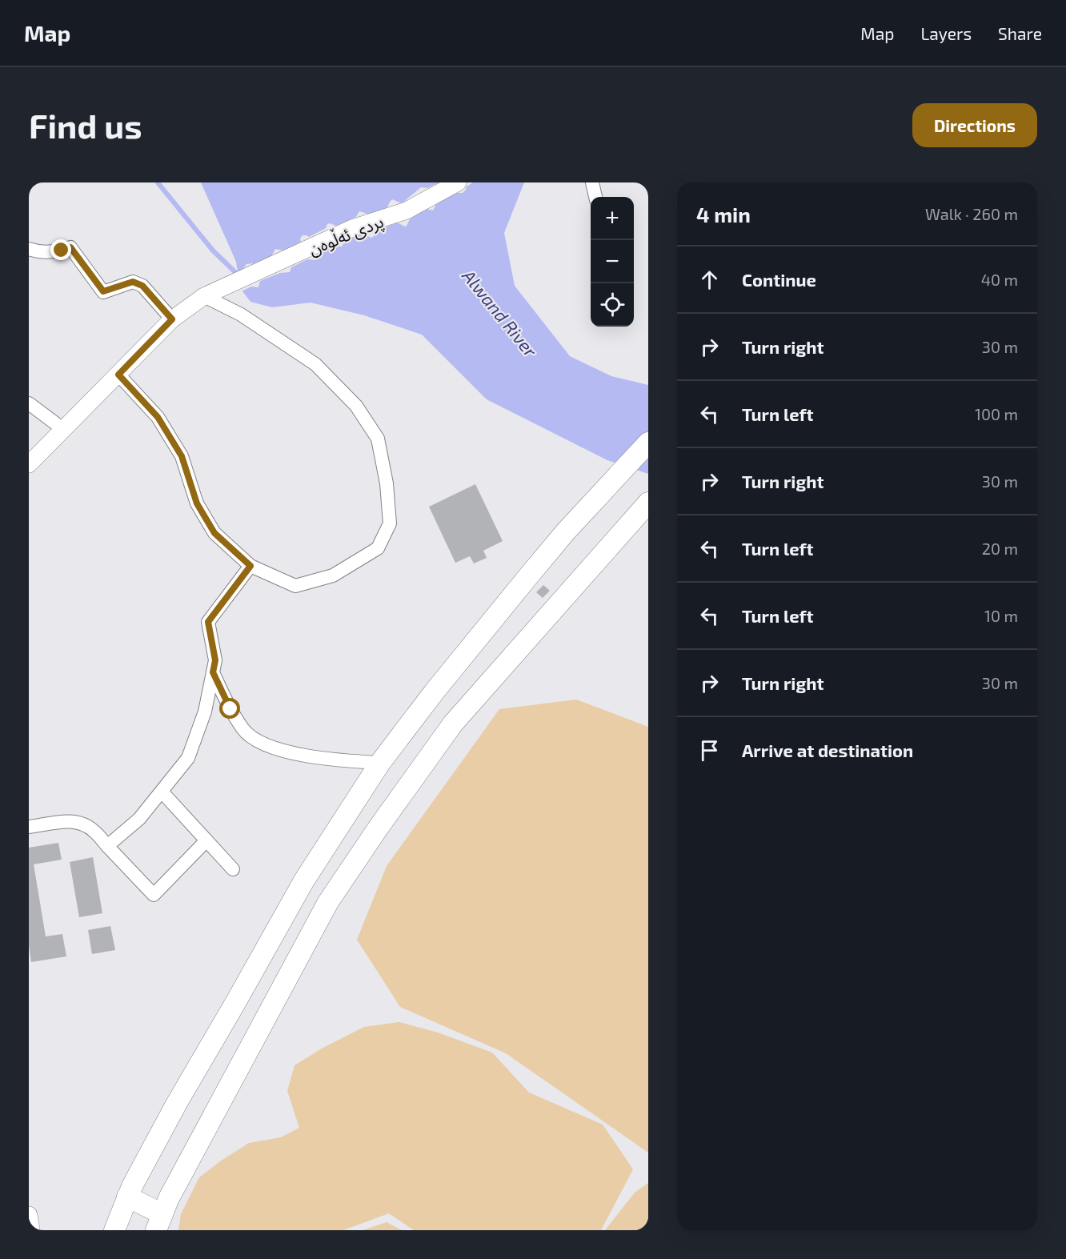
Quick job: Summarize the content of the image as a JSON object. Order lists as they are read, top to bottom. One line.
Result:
{"streets":{"street":["پردی ئەڵوەن"]},"water":["Alwand River"],"page":{"header":"Map","nav":["Map","Layers","Share"],"buttons":"Directions","title":"Find us","heading":["4 min","Walk · 260 m"],"map_buttons":["+","−"],"list":[["Continue","40 m"],["Turn right","30 m"],["Turn left","100 m"],["Turn right","30 m"],["Turn left","20 m"],["Turn left","10 m"],["Turn right","30 m"],"Arrive at destination"]}}
